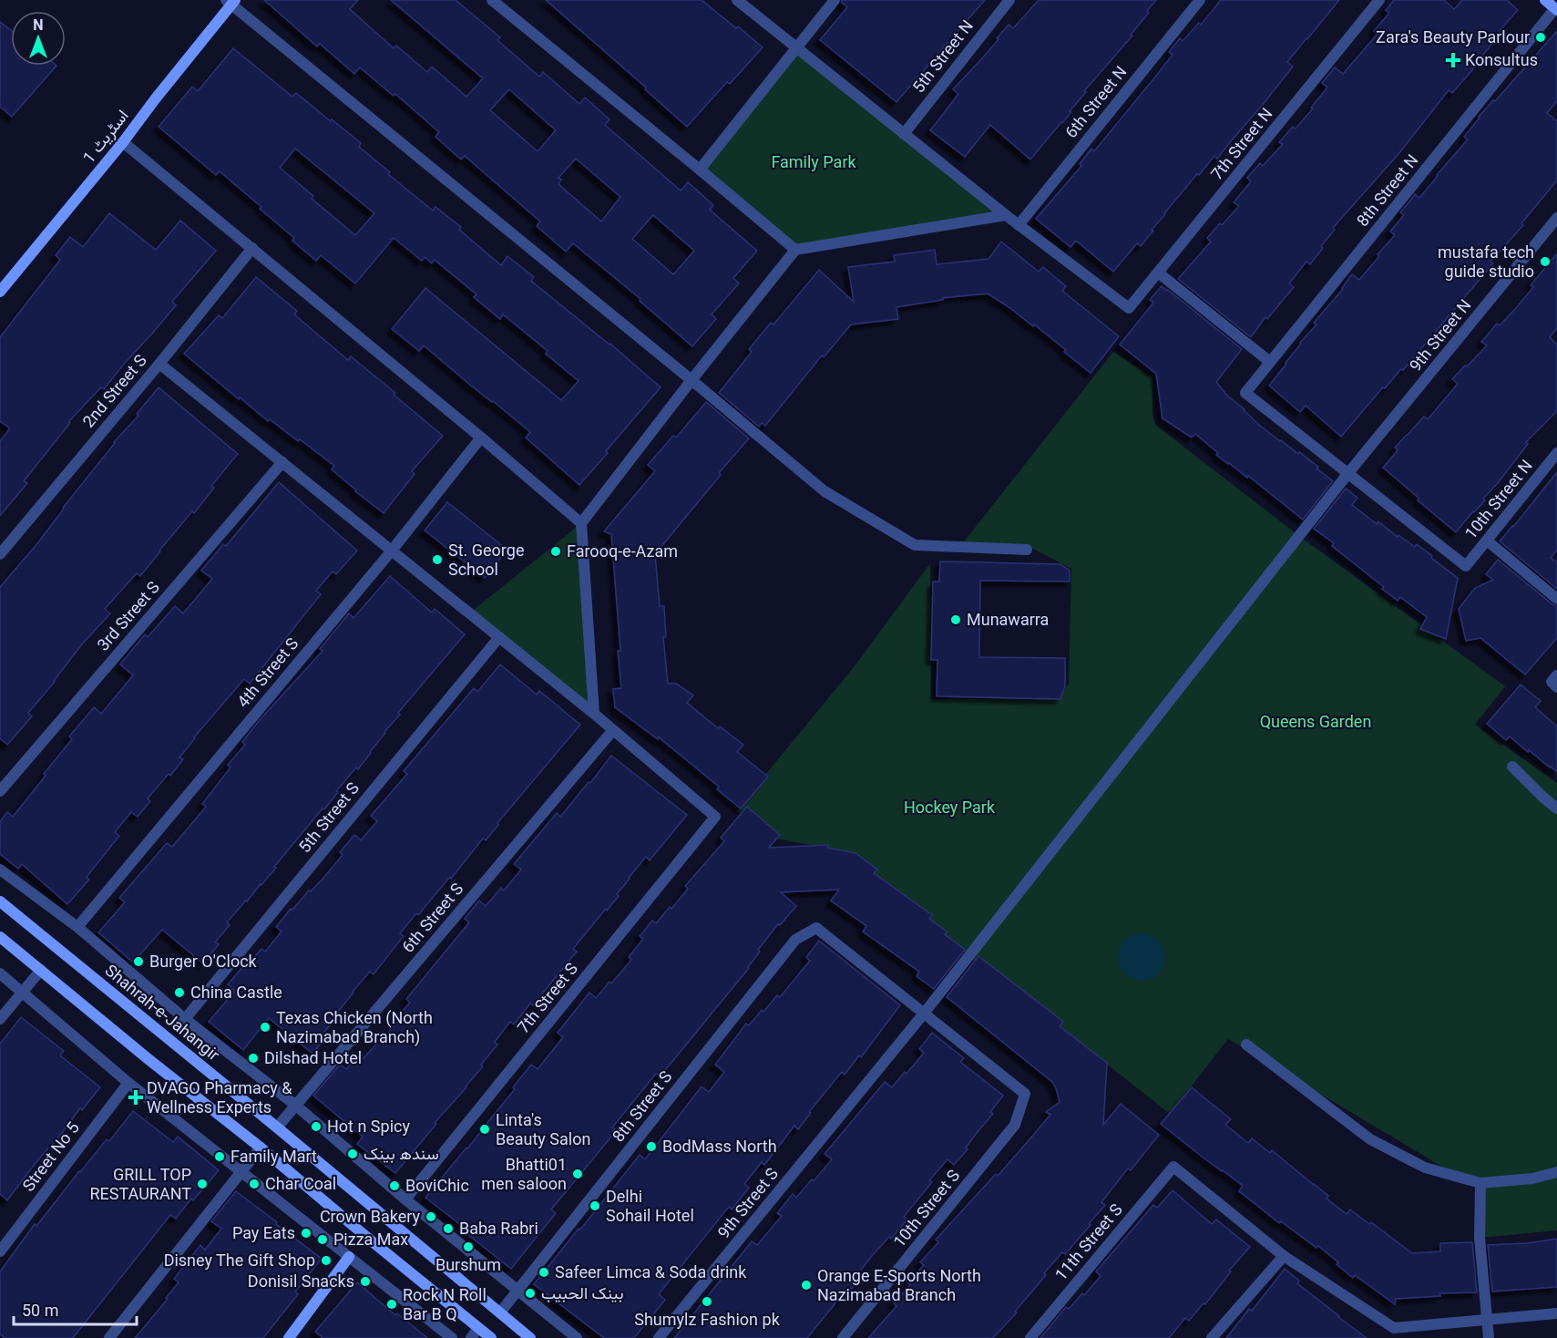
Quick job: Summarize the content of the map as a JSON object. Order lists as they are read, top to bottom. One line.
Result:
{"streets":{"main road":["اسٹریٹ 1","Shahrah-e-Jahangir"],"street":["5th Street N","6th Street N","7th Street N","8th Street N","9th Street N","2nd Street S","10th Street N","3rd Street S","4th Street S","5th Street S","6th Street S","7th Street S","8th Street S","Street No 5","9th Street S","10th Street S","11th Street S"]},"crossings":[["6th Street N","7th Street N"],["8th Street N","9th Street N"],["8th Street N","10th Street N"],["9th Street N","10th Street N"],["9th Street N","8th Street S"],["9th Street N","9th Street S"],["9th Street N","10th Street S"],["6th Street S","7th Street S"],["6th Street S","Shahrah-e-Jahangir"],["Shahrah-e-Jahangir","8th Street S"],["8th Street S","9th Street S"],["8th Street S","10th Street S"],["9th Street S","10th Street S"]],"parks":["Family Park","Queens Garden","Hockey Park"],"places":{"other":["Zara's Beauty Parlour","mustafa tech guide studio","Farooq-e-Azam","St. George School","Munawarra","Burger O'Clock","China Castle","Texas Chicken (North Nazimabad Branch)","Dilshad Hotel","Hot n Spicy","Linta's Beauty Salon","BodMass North","سندھ بینک","Family Mart","Bhatti01 men saloon","GRILL TOP RESTAURANT","Char Coal","BoviChic","Delhi Sohail Hotel","Crown Bakery","Baba Rabri","Pay Eats","Pizza Max","Burshum","Disney The Gift Shop","Safeer Limca & Soda drink","Donisil Snacks","Orange E-Sports North Nazimabad Branch","بينک الحبيب","Shumylz Fashion pk","Rock N Roll Bar B Q"],"health":["Konsultus","DVAGO Pharmacy & Wellness Experts"]},"scale_bar":"50 m","north":"top"}
